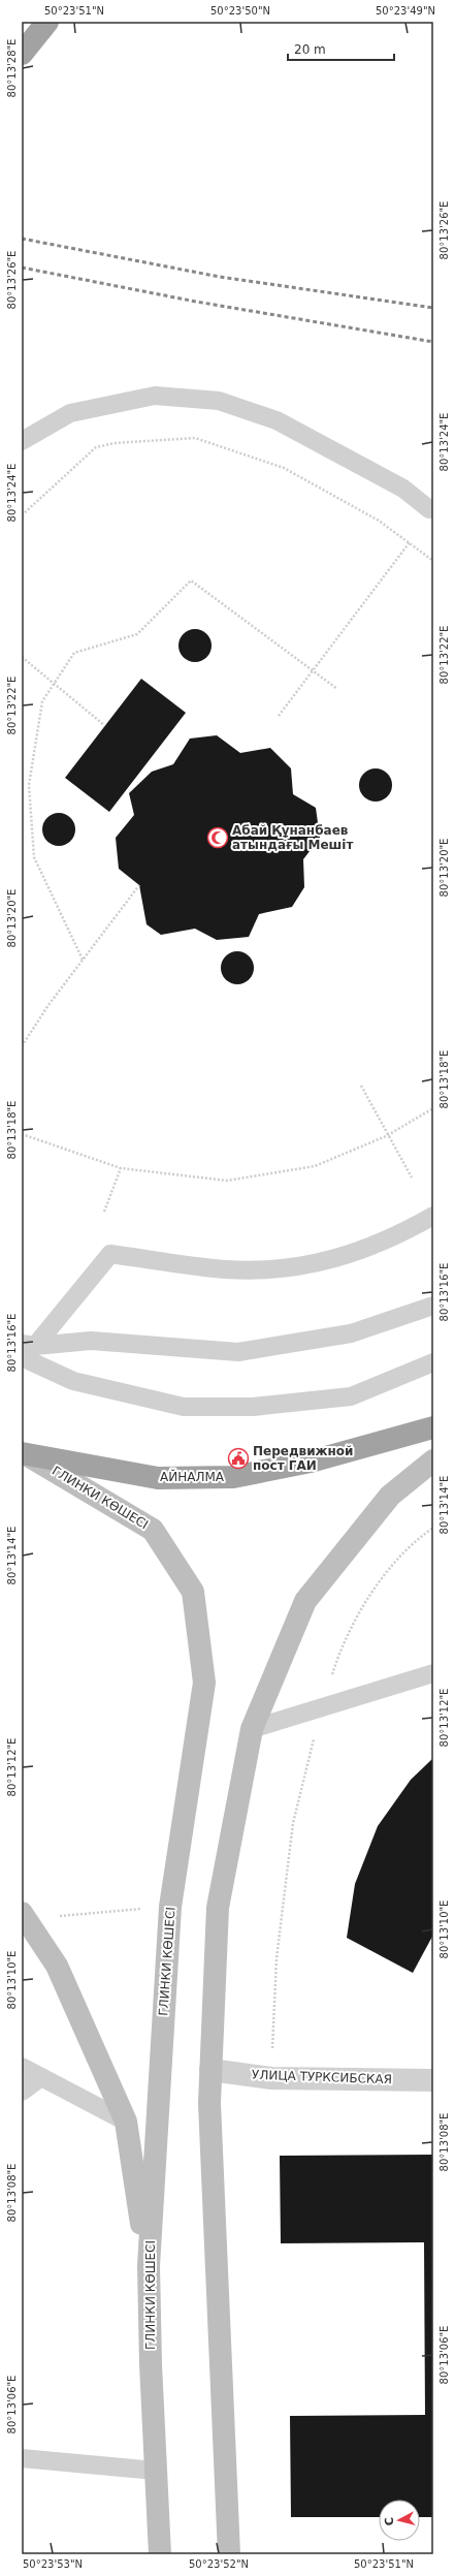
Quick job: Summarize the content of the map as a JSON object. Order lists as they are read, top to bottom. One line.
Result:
{"streets":{"highway":["АЙНАЛМА"],"main road":["ГЛИНКИ КӨШЕСІ"],"street":["УЛИЦА ТУРКСИБСКАЯ"]},"crossings":[["АЙНАЛМА","ГЛИНКИ КӨШЕСІ"]],"places":{"mosque":["Абай Құнанбаев атындағы Мешіт"],"public building":["Передвижной пост ГАИ"]},"scale_bar":"20 m","north":"left","coordinates":["50°23'51\"N","50°23'50\"N","50°23'49\"N","80°13'28\"E","80°13'26\"E","80°13'24\"E","80°13'22\"E","80°13'20\"E","80°13'18\"E","80°13'16\"E","80°13'14\"E","80°13'12\"E","80°13'10\"E","80°13'08\"E","80°13'06\"E","50°23'53\"N","50°23'52\"N"]}
